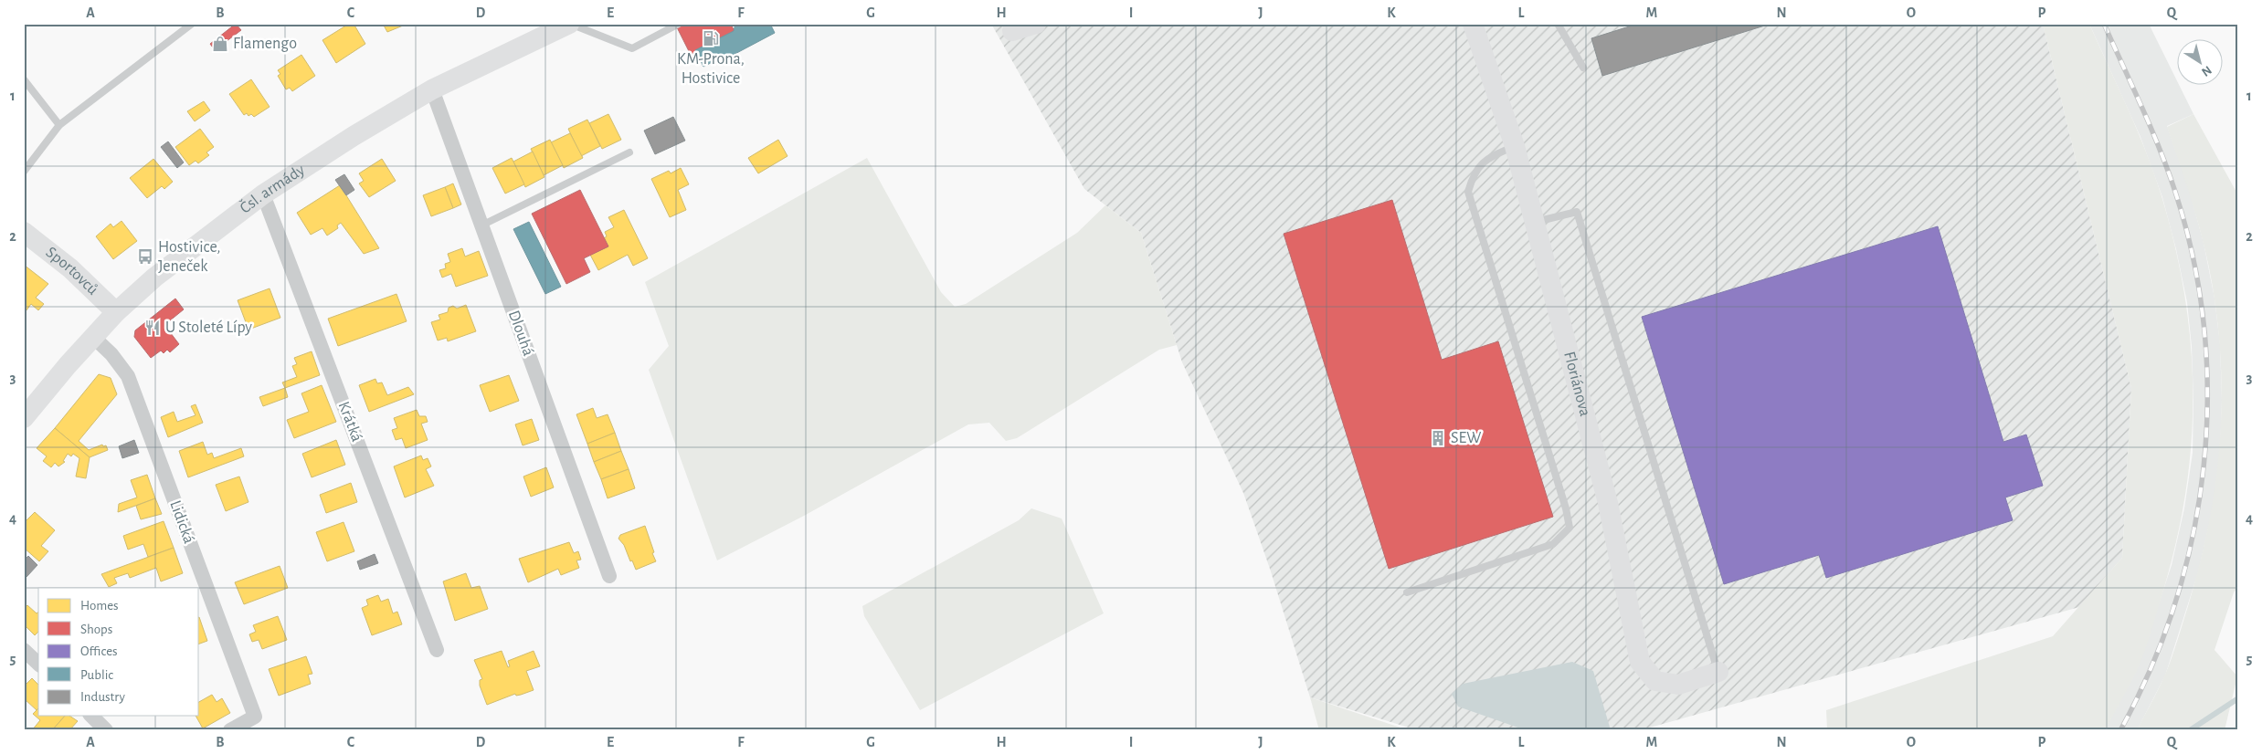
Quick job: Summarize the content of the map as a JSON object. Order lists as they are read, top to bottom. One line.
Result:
{"streets":{"street":["Čsl. armády","Sportovců","Dlouhá","Floriánova","Krátká","Lidická"]},"crossings":[["Čsl. armády","Sportovců"],["Čsl. armády","Dlouhá"],["Čsl. armády","Krátká"],["Čsl. armády","Lidická"]],"places":{"fuel station":["KM-Prona, Hostivice"],"shop":["Flamengo"],"bus stop":["Hostivice, Jeneček"],"restaurant":["U Stoleté Lípy"],"building":["SEW"]},"legend":["Homes","Shops","Offices","Public","Industry"],"north":"bottom right","grid":{"columns":["A","B","C","D","E","F","G","H","I","J","K","L","M","N","O","P","Q"],"rows":["1","2","3","4","5"]}}
